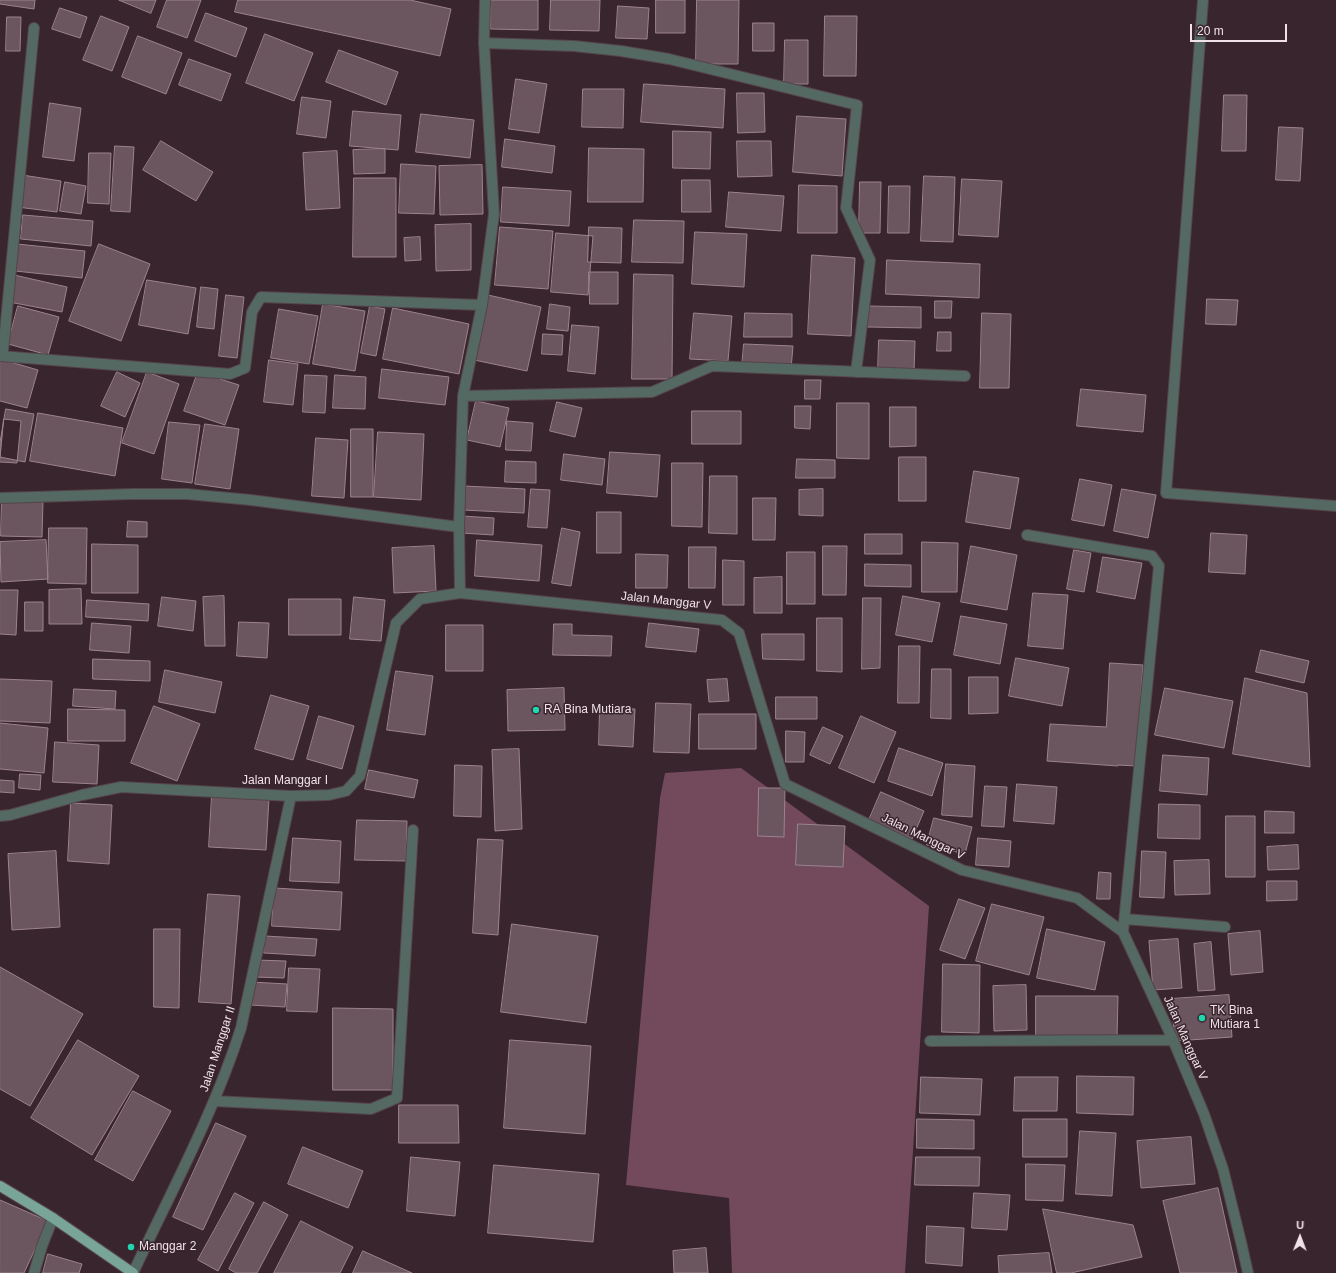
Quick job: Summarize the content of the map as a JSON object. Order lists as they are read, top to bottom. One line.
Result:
{"streets":{"street":["Jalan Manggar V","Jalan Manggar I","Jalan Manggar II"]},"crossings":[["Jalan Manggar V","Jalan Manggar I"],["Jalan Manggar I","Jalan Manggar II"]],"places":["RA Bina Mutiara","TK Bina Mutiara 1","Manggar 2"],"scale_bar":"20 m","north":"top"}
